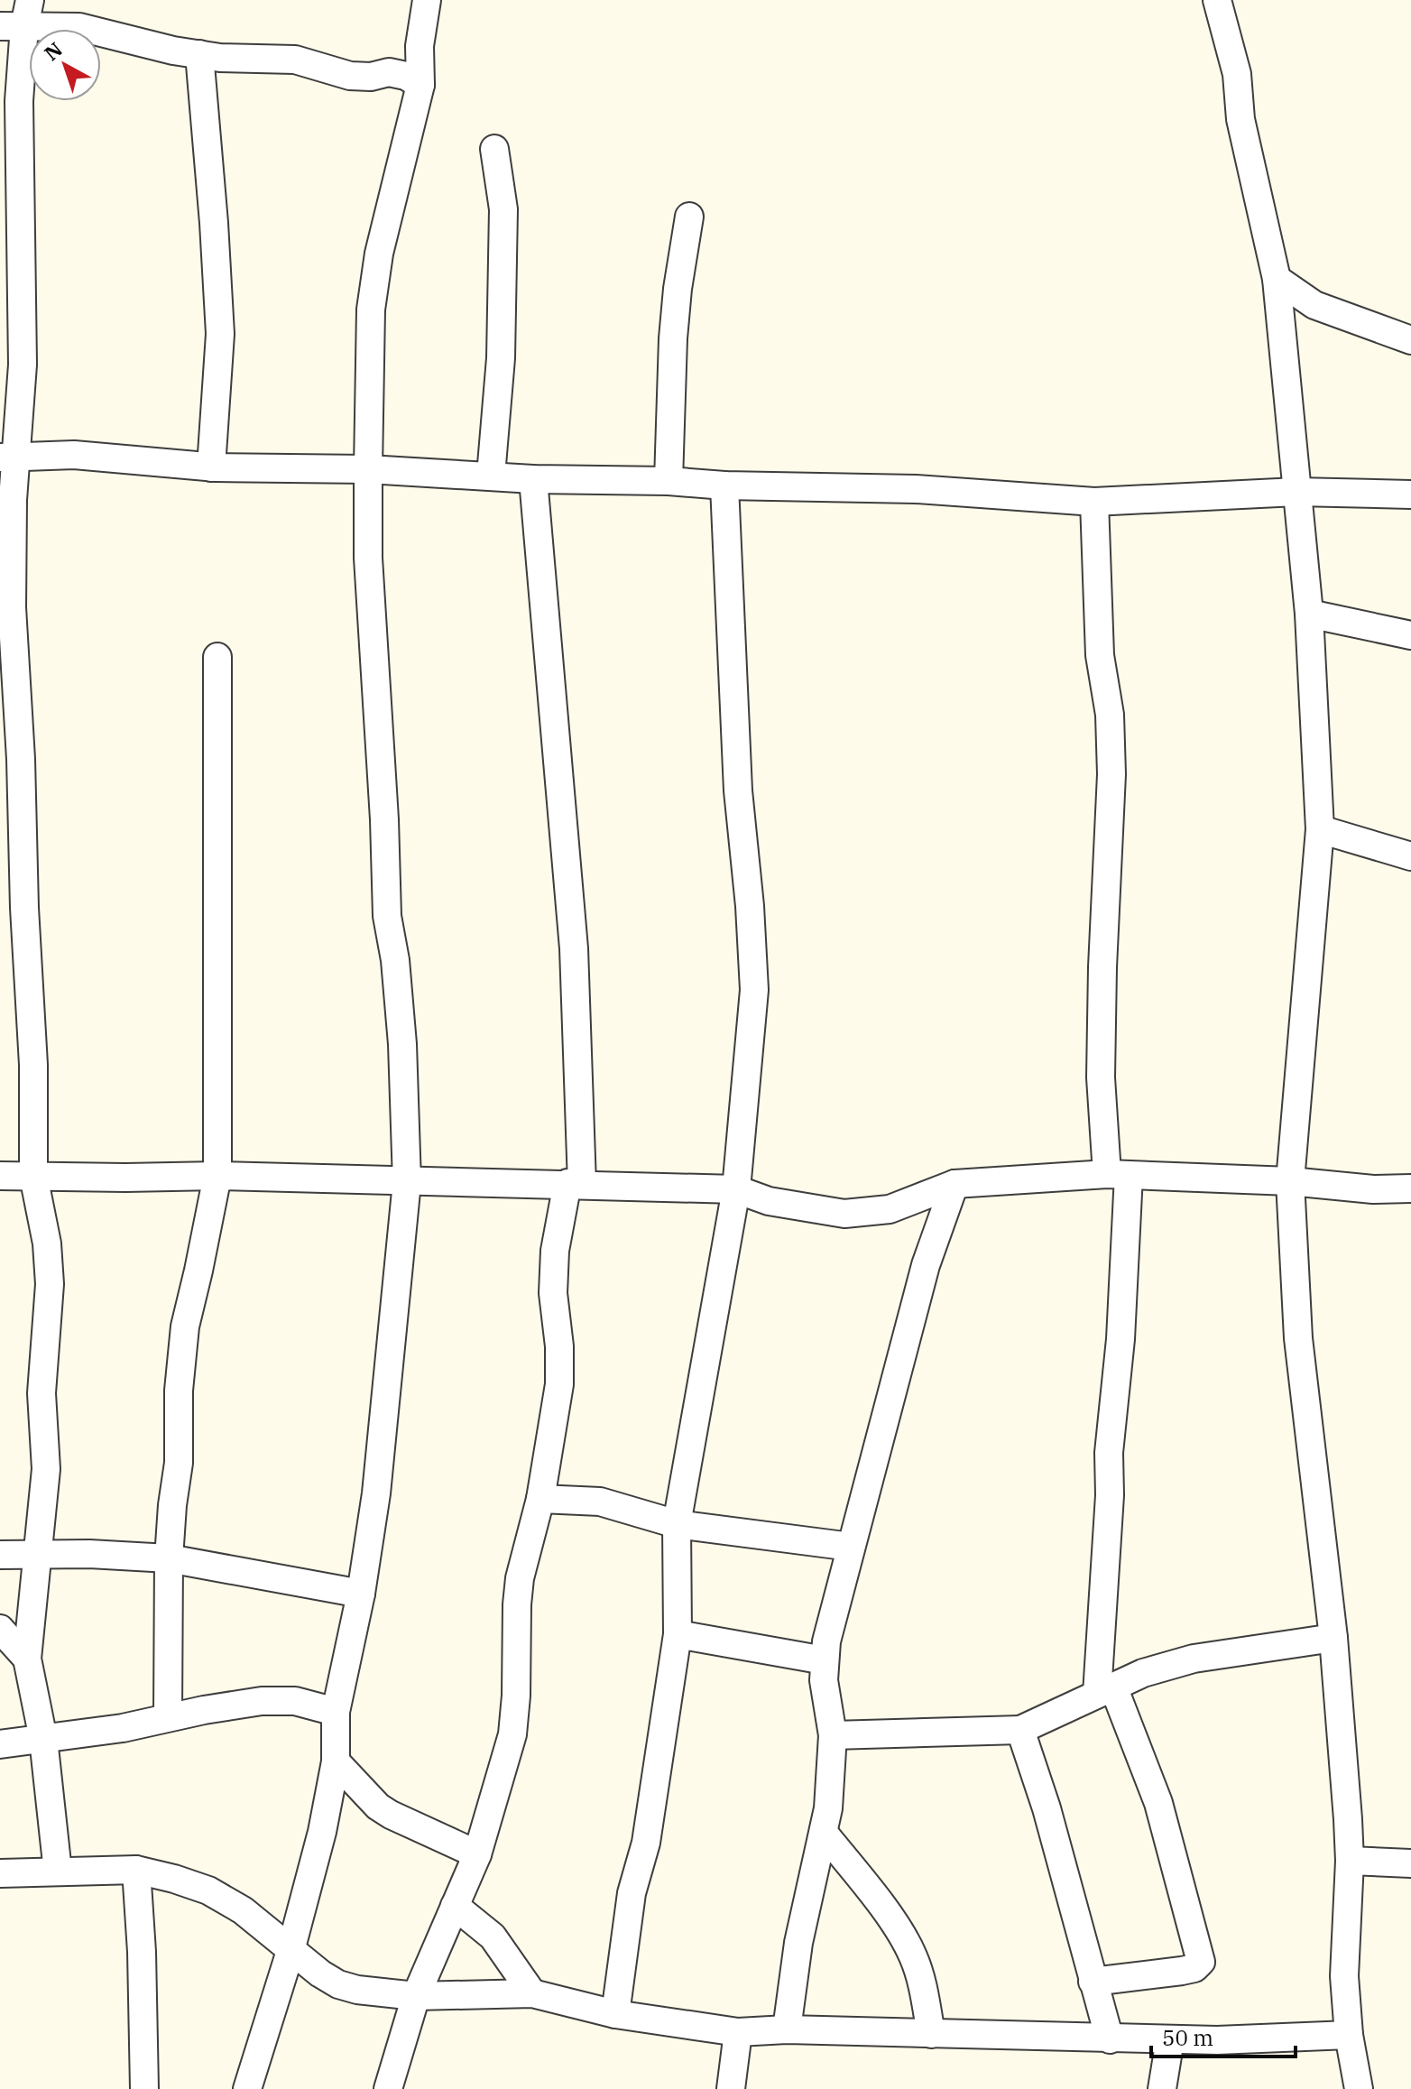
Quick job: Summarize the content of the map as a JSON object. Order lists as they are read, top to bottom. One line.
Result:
{"scale_bar":"50 m","north":"top left"}
